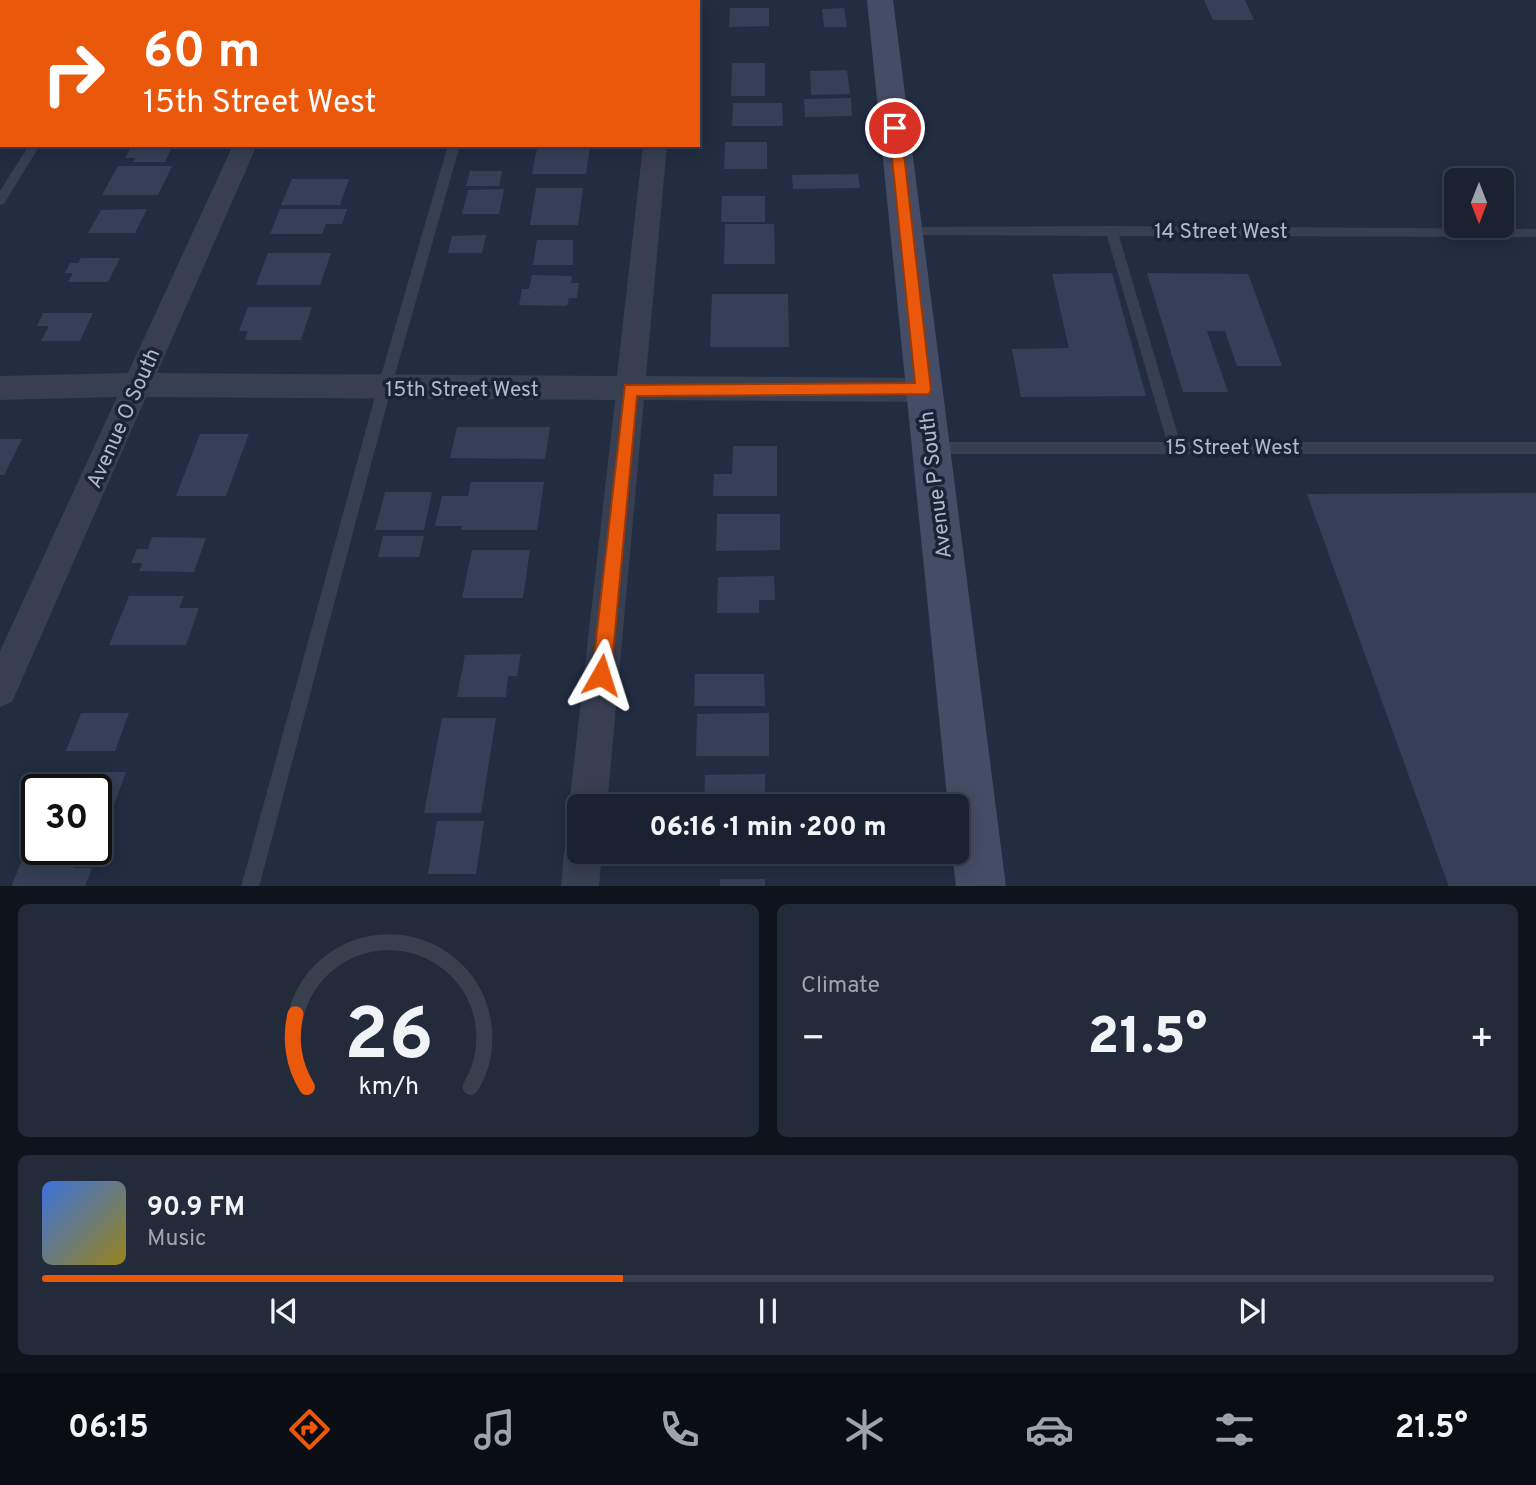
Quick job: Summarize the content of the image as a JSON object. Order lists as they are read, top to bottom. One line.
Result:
{"streets":{"main road":["Avenue P South"],"street":["15th Street West","Avenue O South"],"lane":["14 Street West","15 Street West"]},"crossings":[["14 Street West","Avenue P South"],["15th Street West","Avenue O South"],["15th Street West","Avenue P South"],["15 Street West","Avenue P South"]],"north":"bottom","page":{"turn":["60 m","15th Street West"],"limit":"30","trip":"06:16 · 1 min · 200 m","tile":"Climate","heat":["−","21.5°","+"],"song":["90.9 FM","Music"],"tabs":["06:15","21.5°"],"gauge":["26","km/h"]}}
